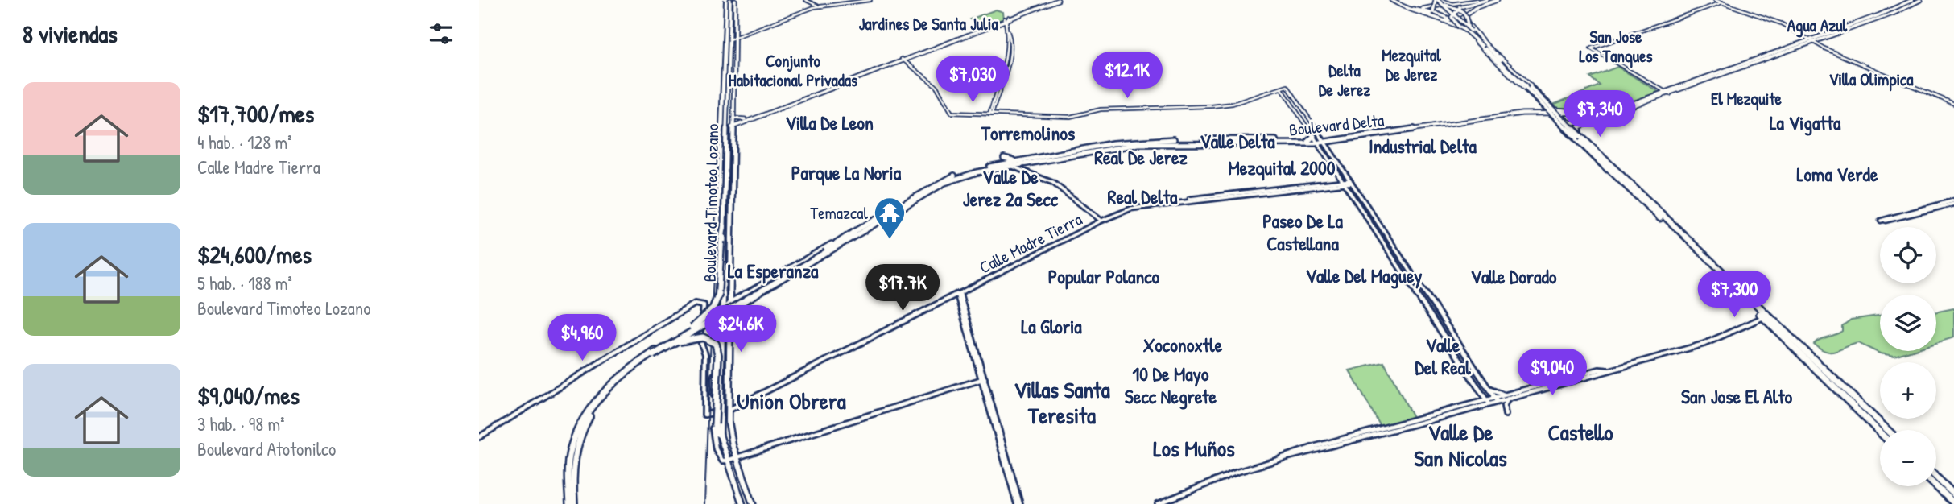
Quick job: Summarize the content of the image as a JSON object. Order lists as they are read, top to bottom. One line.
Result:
{"streets":{"main road":["Boulevard Delta","Boulevard Timoteo Lozano"],"street":["Calle Madre Tierra"]},"crossings":[["Boulevard Delta","Boulevard Timoteo Lozano"],["Boulevard Timoteo Lozano","Calle Madre Tierra"]],"districts":["Jardines De Santa Julia","Agua Azul","San Jose Los Tanques","Mezquital De Jerez","Conjunto Habitacional Privadas","Delta De Jerez","Villa Olimpica","El Mezquite","Villa De Leon","La Vigatta","Torremolinos","Valle Delta","Industrial Delta","Real De Jerez","Mezquital 2000","Parque La Noria","Loma Verde","Valle De Jerez 2a Secc","Real Delta","Paseo De La Castellana","La Esperanza","Valle Del Maguey","Popular Polanco","Valle Dorado","La Gloria","Xoconoxtle","Valle Del Real","10 De Mayo Secc Negrete","Villas Santa Teresita","San Jose El Alto","Union Obrera","Valle De San Nicolas","Castello","Los Muños"],"places":{"temple":["Temazcal"]},"page":{"heading":"8 viviendas","price":["$12.1K","$7,030","$7,340","$17.7K","$7,300","$24.6K","$4,960","$9,040"],"list":[{"name":"$17,700/mes","note":"4 hab. · 128 m² · Calle Madre Tierra"},{"name":"$24,600/mes","note":"5 hab. · 188 m² · Boulevard Timoteo Lozano"},{"name":"$9,040/mes","note":"3 hab. · 98 m² · Boulevard Atotonilco"}],"map_buttons":["+","−"]}}
